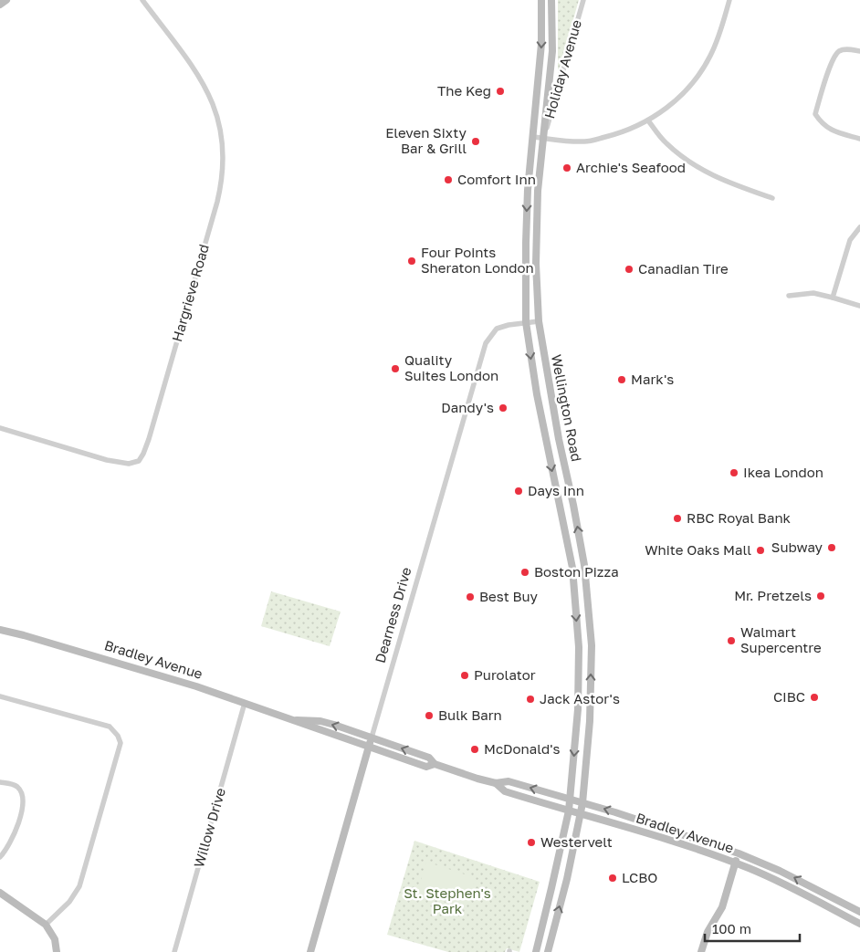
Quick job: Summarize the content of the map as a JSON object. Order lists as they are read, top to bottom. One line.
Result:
{"streets":{"main road":["Wellington Road","Dearness Drive","Bradley Avenue"],"street":["Holiday Avenue","Hargrieve Road","Willow Drive"]},"crossings":[["Holiday Avenue","Wellington Road"],["Wellington Road","Dearness Drive"],["Wellington Road","Bradley Avenue"],["Dearness Drive","Bradley Avenue"],["Bradley Avenue","Willow Drive"]],"parks":["St. Stephen's Park"],"places":["The Keg","Eleven Sixty Bar & Grill","Archie's Seafood","Comfort Inn","Four Points Sheraton London","Canadian Tire","Quality Suites London","Mark's","Dandy's","Ikea London","Days Inn","RBC Royal Bank","Subway","White Oaks Mall","Boston Pizza","Mr. Pretzels","Best Buy","Walmart Supercentre","Purolator","CIBC","Jack Astor's","Bulk Barn","McDonald's","Westervelt","LCBO"],"scale_bar":"100 m"}
